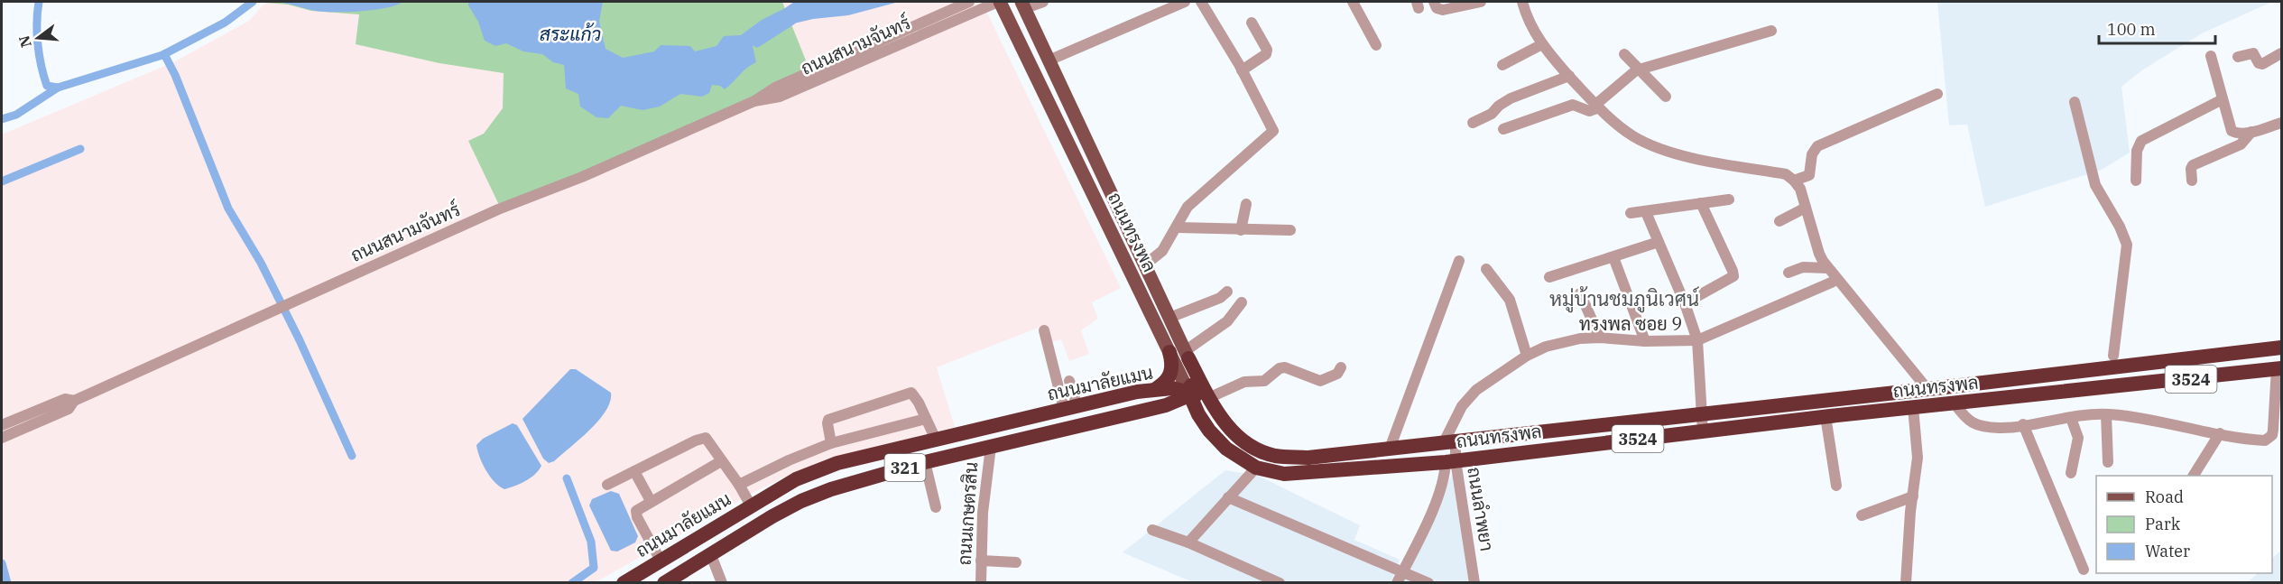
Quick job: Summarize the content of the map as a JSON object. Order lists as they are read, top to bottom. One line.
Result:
{"streets":{"highway":["ถนนทรงพล","3524","ถนนมาลัยแมน","321"],"street":["ถนนสนามจันทร์","ทรงพล ซอย 9","ถนนลำพยา","ถนนเกษตรสิน"]},"crossings":[["ถนนสนามจันทร์","ถนนทรงพล"],["ถนนทรงพล","ทรงพล ซอย 9"],["ถนนทรงพล","ถนนมาลัยแมน"],["ถนนทรงพล","ถนนลำพยา"],["ทรงพล ซอย 9","ถนนลำพยา"],["ถนนมาลัยแมน","ถนนเกษตรสิน"]],"districts":["หมู่บ้านชมภูนิเวศน์"],"water":["สระแก้ว"],"legend":["Road","Park","Water"],"scale_bar":"100 m","north":"left"}
